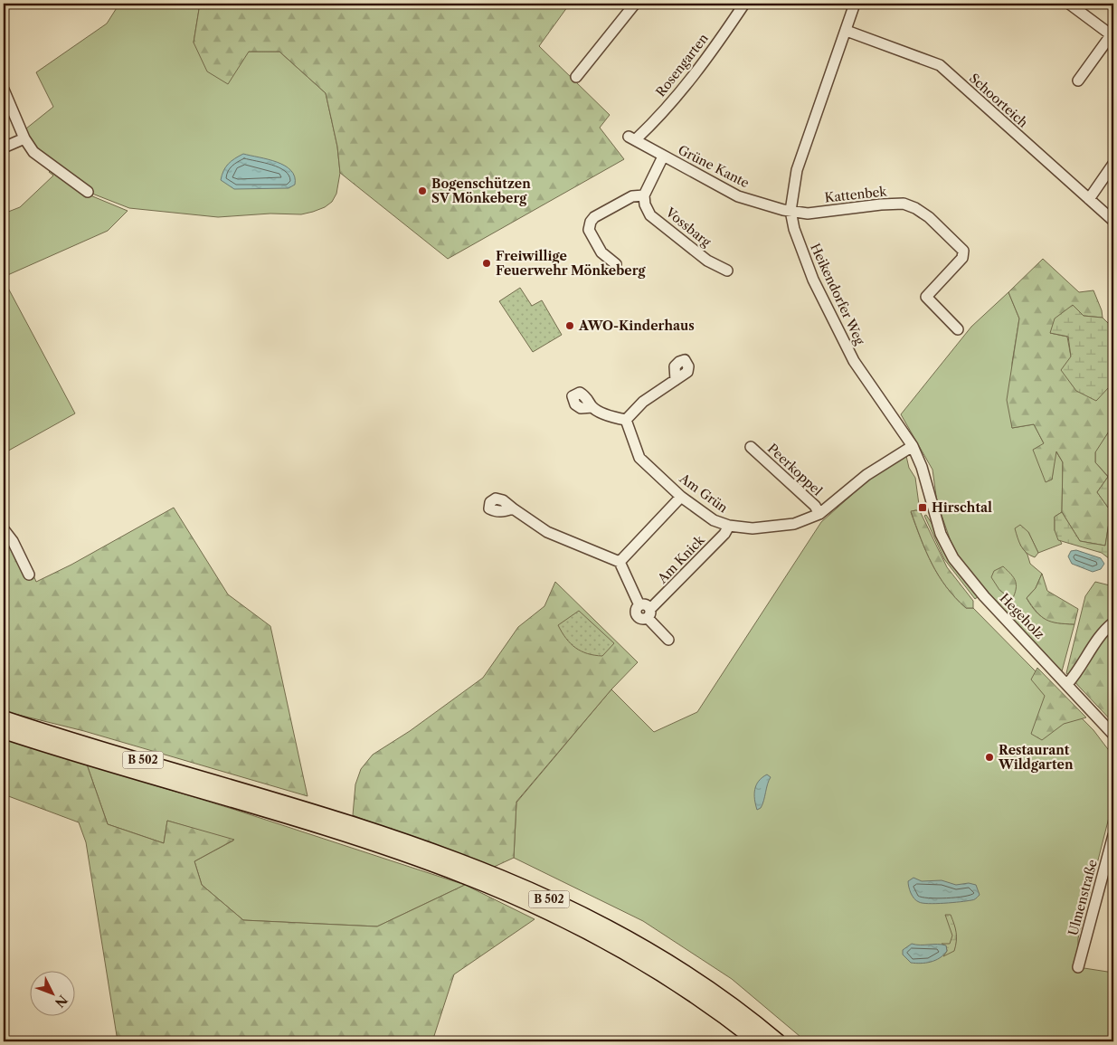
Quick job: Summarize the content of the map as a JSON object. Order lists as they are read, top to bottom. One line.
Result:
{"streets":{"highway":["B 502"],"street":["Rosengarten","Schoorteich","Grüne Kante","Kattenbek","Vossbarg","Heikendorfer Weg","Peerkoppel","Am Grün","Am Knick","Hegeholz","Ulmenstraße"]},"crossings":[["Rosengarten","Grüne Kante"],["Schoorteich","Heikendorfer Weg"],["Grüne Kante","Kattenbek"],["Grüne Kante","Heikendorfer Weg"],["Kattenbek","Heikendorfer Weg"],["Heikendorfer Weg","Am Grün"],["Heikendorfer Weg","Hegeholz"],["Peerkoppel","Am Grün"],["Am Grün","Am Knick"]],"places":{"other":["Bogenschützen SV Mönkeberg","Freiwillige Feuerwehr Mönkeberg","AWO-Kinderhaus","Restaurant Wildgarten"],"transit":["Hirschtal"]},"north":"bottom right"}
